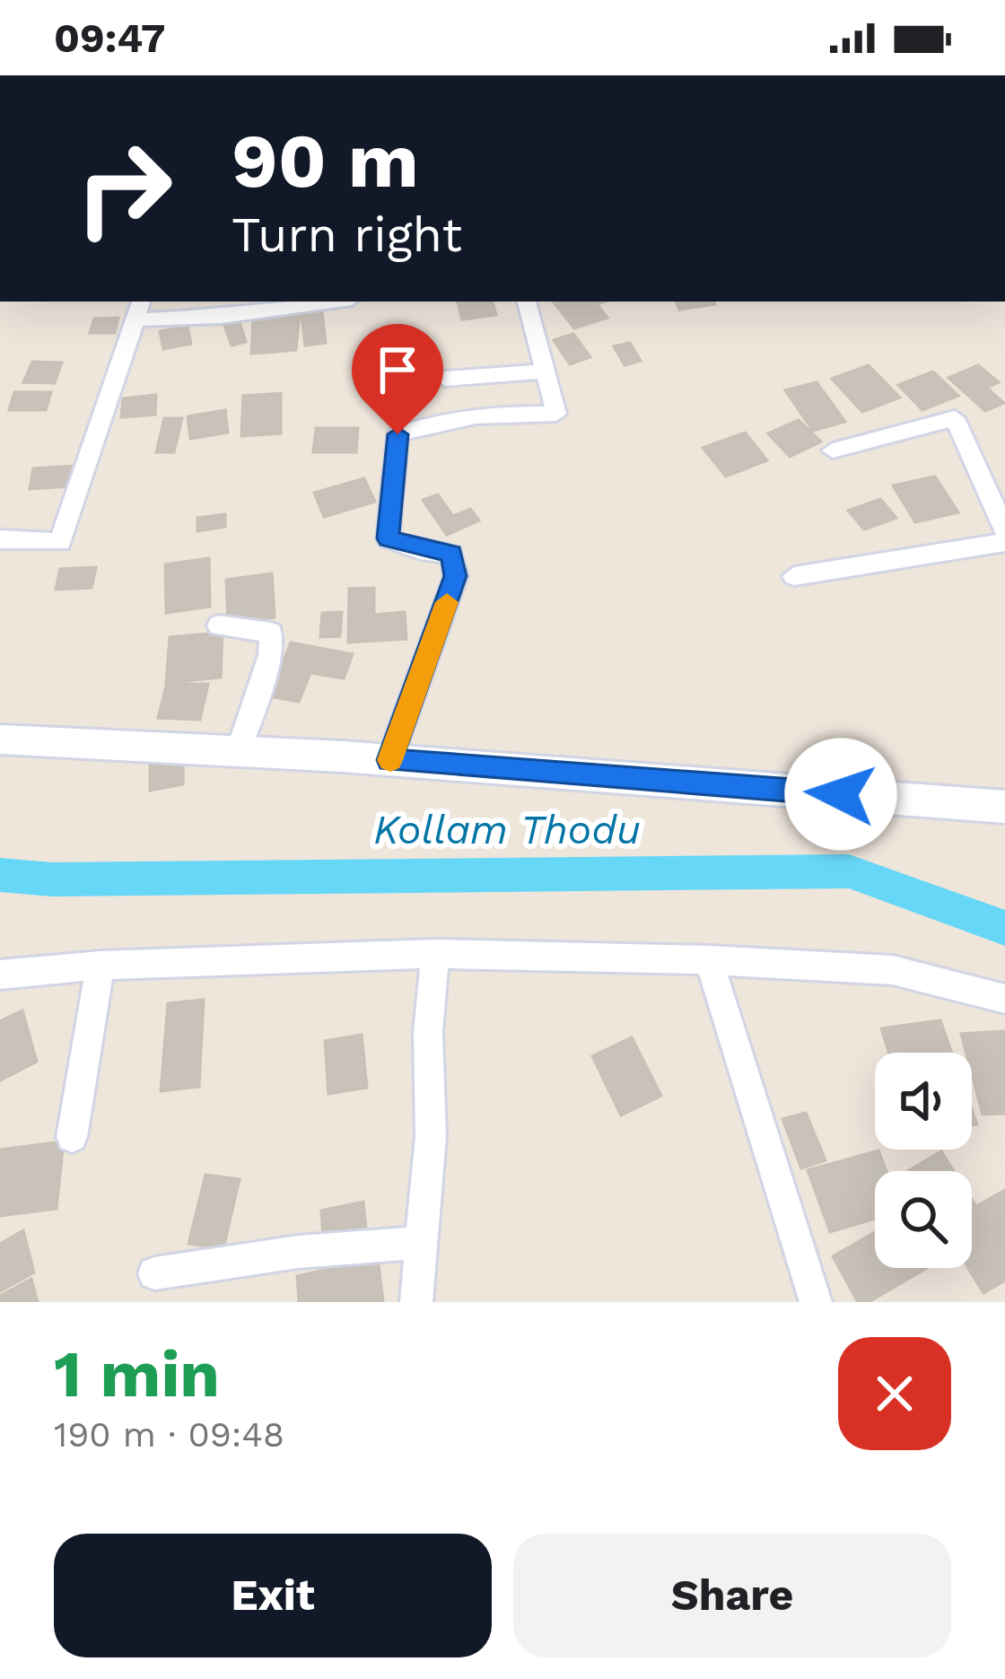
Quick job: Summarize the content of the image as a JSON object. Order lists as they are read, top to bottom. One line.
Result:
{"water":["Kollam Thodu"],"page":{"status":"09:47","turn":["90 m","Turn right"],"heading":["1 min","190 m · 09:48"],"buttons":["Exit","Share"]}}
